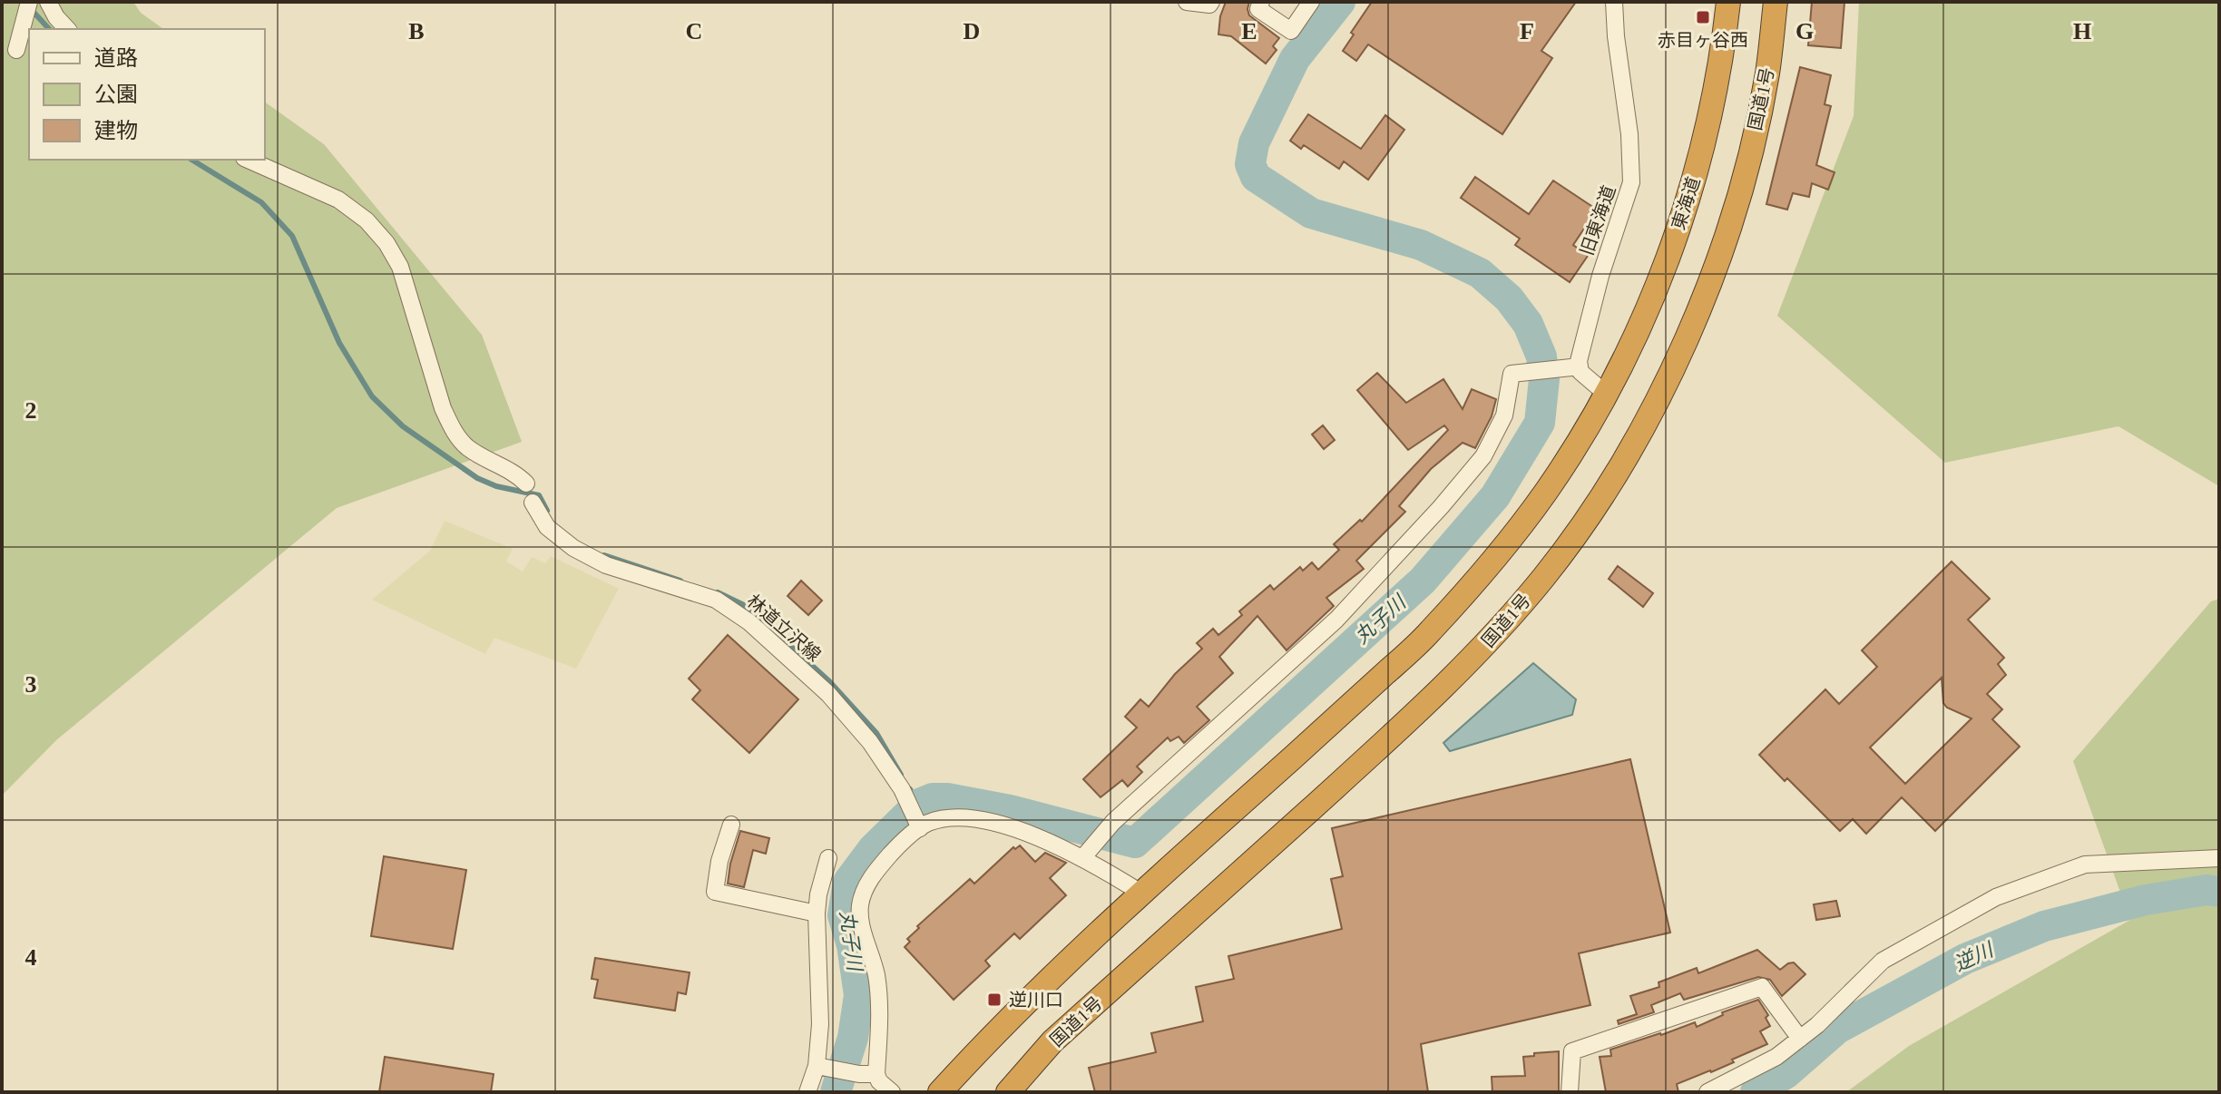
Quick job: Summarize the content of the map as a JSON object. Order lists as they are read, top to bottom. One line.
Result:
{"streets":{"highway":["国道1号","東海道"],"street":["旧東海道","林道立沢線"]},"water":["丸子川","逆川"],"places":{"transit":["赤目ヶ谷西","逆川口"]},"legend":["道路","公園","建物"],"grid":{"columns":["B","C","D","E","F","G","H"],"rows":["2","3","4"]}}
